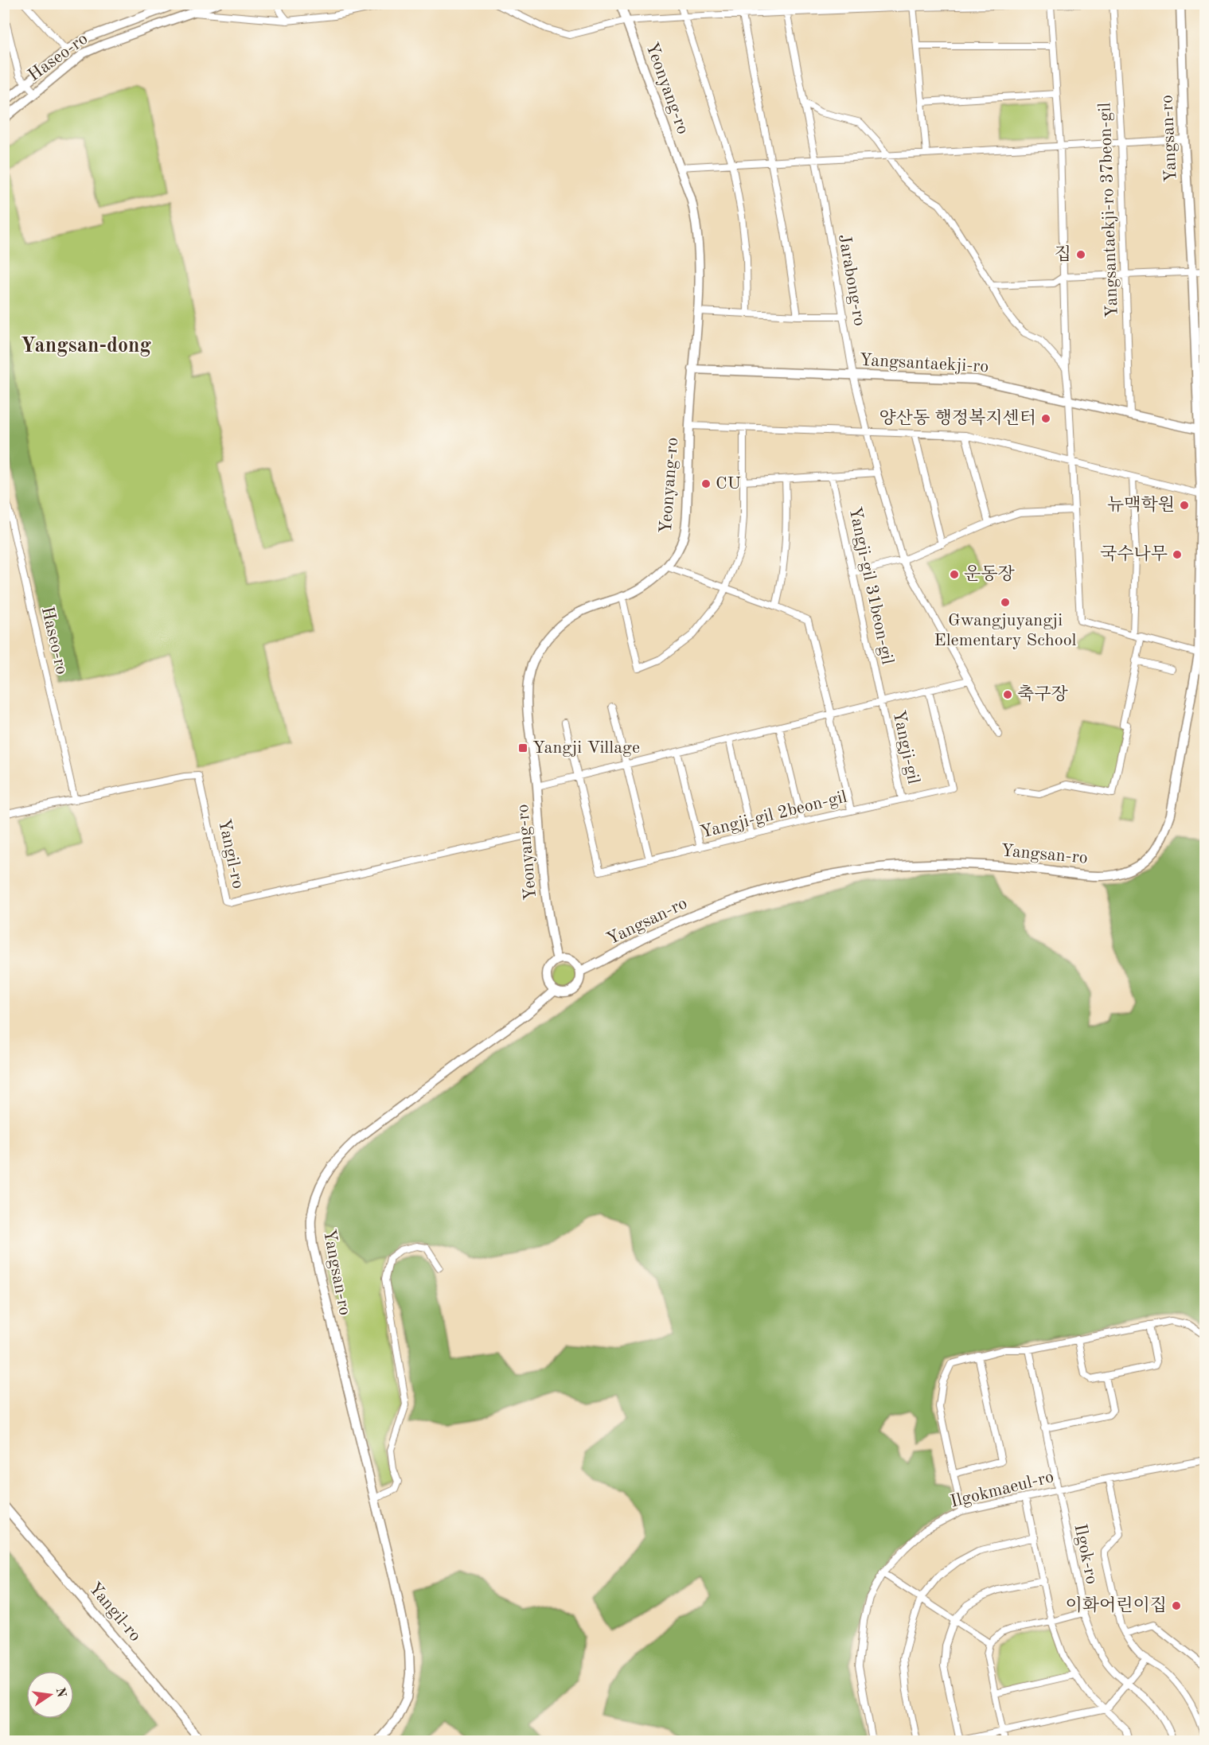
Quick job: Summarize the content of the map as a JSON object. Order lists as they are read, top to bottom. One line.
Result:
{"streets":{"street":["Haseo-ro","Yeonyang-ro","Yangsan-ro","Yangsantaekji-ro 37beon-gil","Jarabong-ro","Yangsantaekji-ro","Yangji-gil 31beon-gil","Yangji-gil","Yangji-gil 2beon-gil","Yangil-ro","Ilgokmaeul-ro","Ilgok-ro"]},"crossings":[["Haseo-ro","Yangil-ro"],["Yeonyang-ro","Yangsan-ro"],["Yeonyang-ro","Yangsantaekji-ro"],["Yeonyang-ro","Yangji-gil"],["Yeonyang-ro","Yangil-ro"],["Yangsan-ro","Yangsantaekji-ro"],["Yangsantaekji-ro 37beon-gil","Yangsantaekji-ro"],["Jarabong-ro","Yangsantaekji-ro"],["Jarabong-ro","Yangji-gil"],["Yangji-gil 31beon-gil","Yangji-gil"],["Yangji-gil","Yangji-gil 2beon-gil"],["Ilgokmaeul-ro","Ilgok-ro"]],"districts":["Yangsan-dong"],"places":{"other":["집","양산동 행정복지센터","CU","뉴맥학원","국수나무","운동장","Gwangjuyangji Elementary School","축구장","이화어린이집"],"transit":["Yangji Village"]},"north":"right"}
